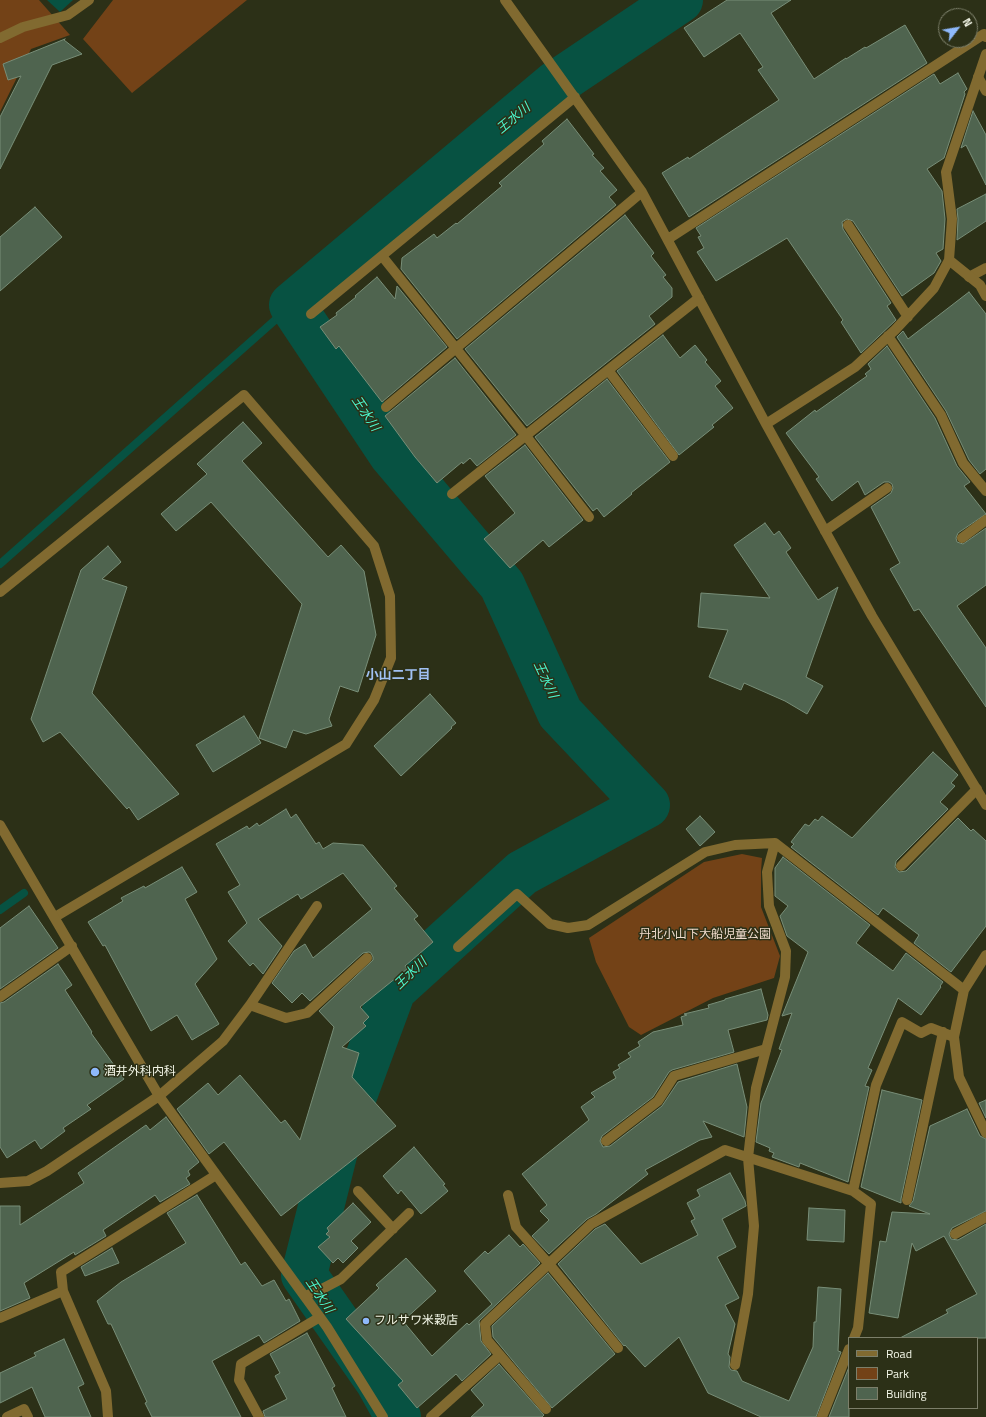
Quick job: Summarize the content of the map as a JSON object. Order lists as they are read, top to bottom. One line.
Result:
{"districts":["小山二丁目"],"water":["王水川"],"parks":["丹北小山下大船児童公園"],"places":["酒井外科内科","フルサワ米穀店"],"legend":["Road","Park","Building"],"north":"top right"}
